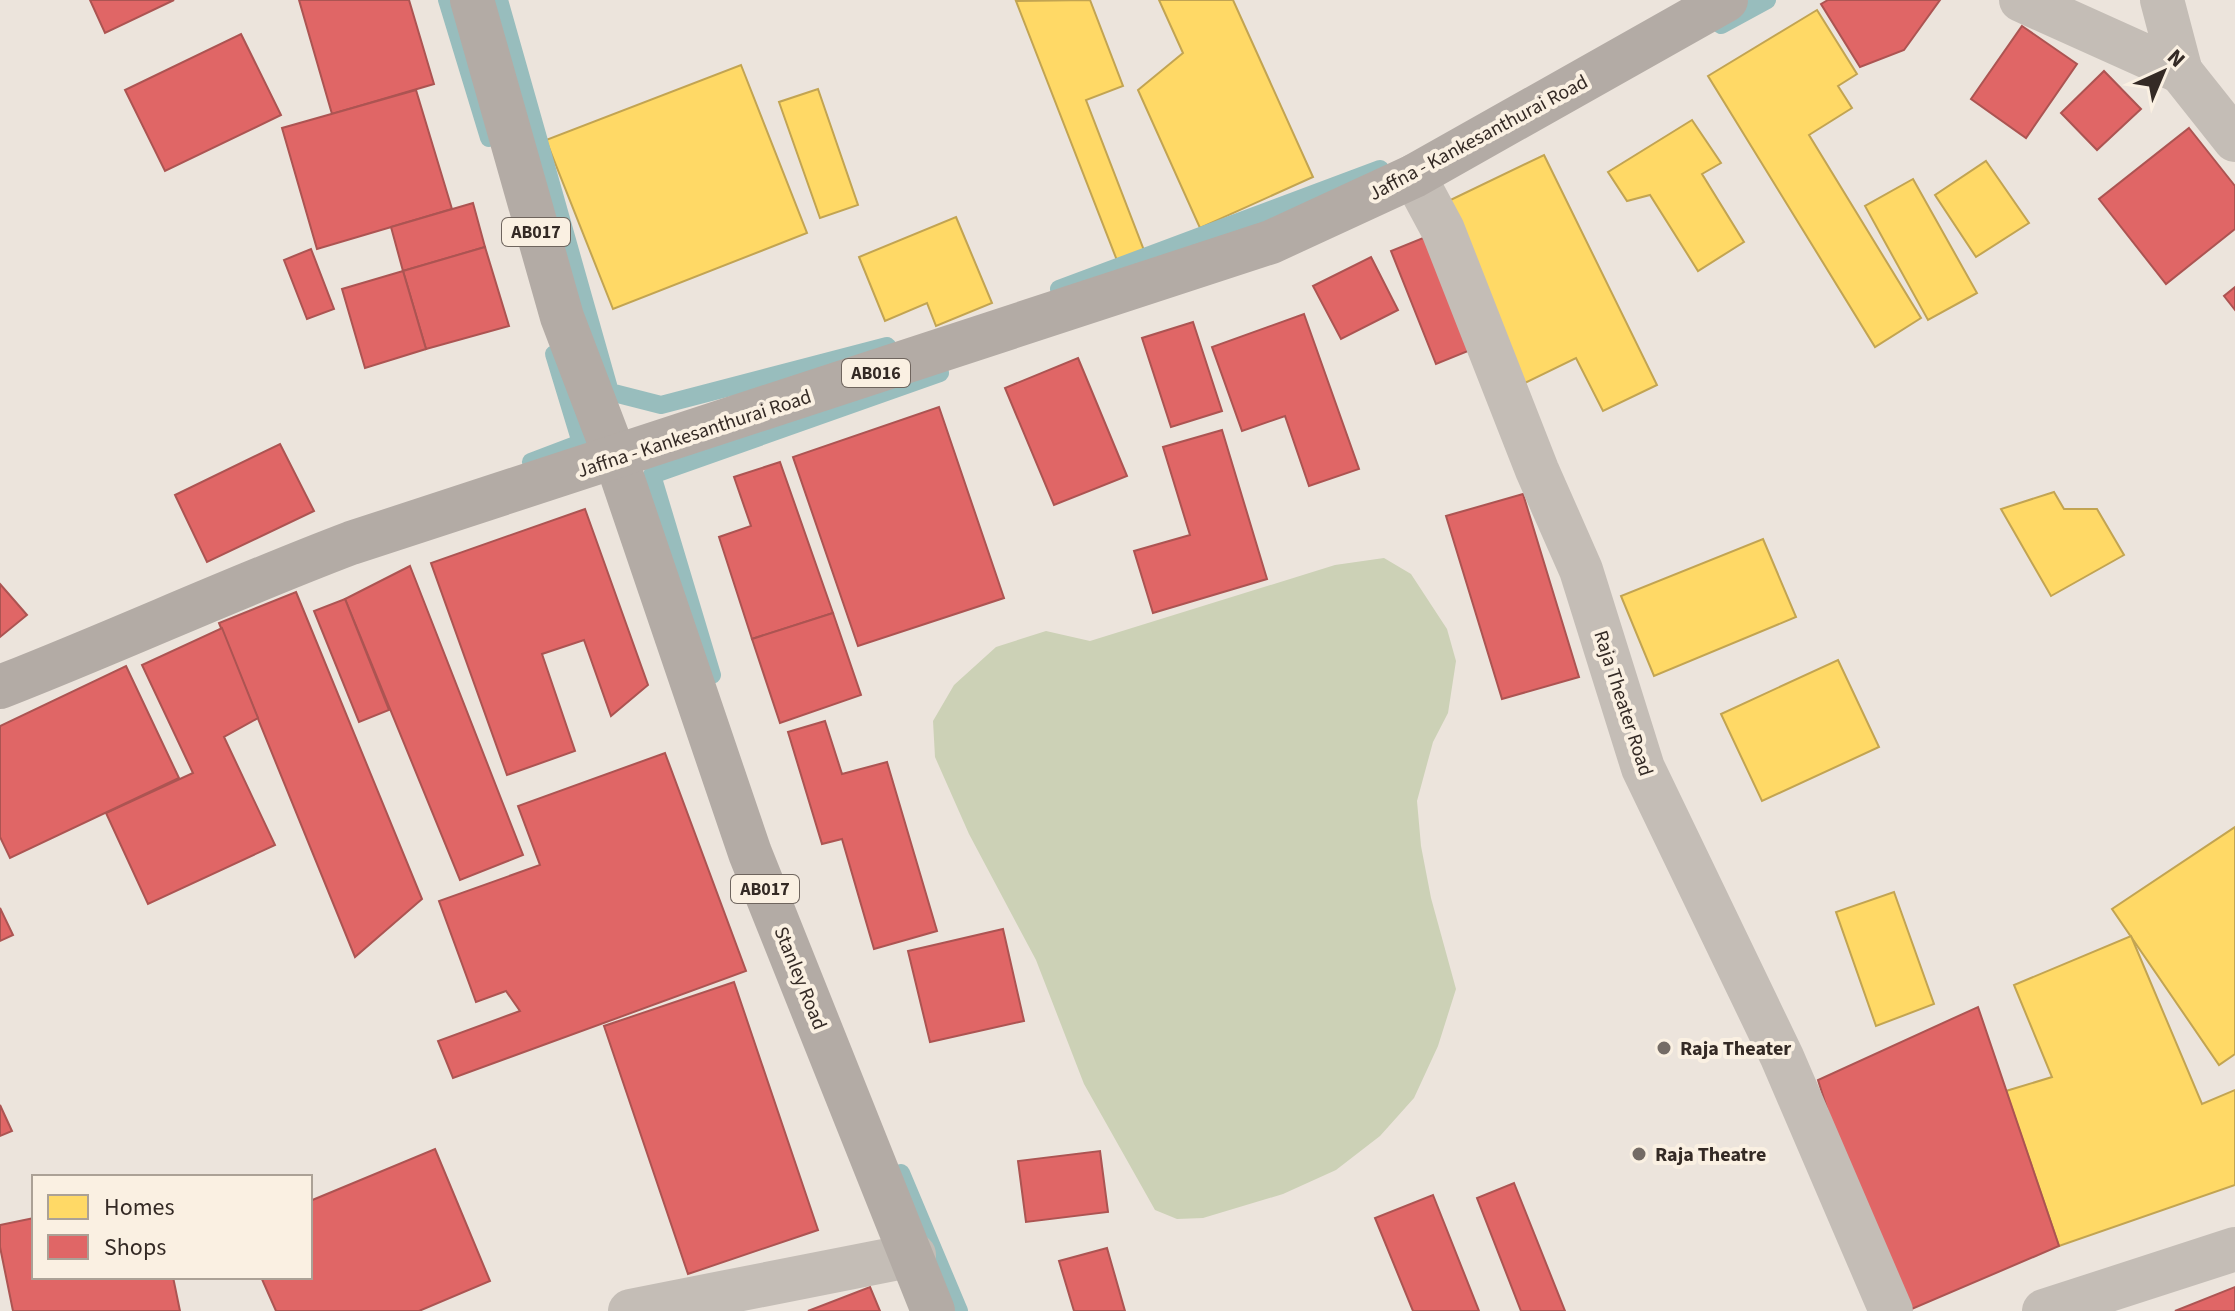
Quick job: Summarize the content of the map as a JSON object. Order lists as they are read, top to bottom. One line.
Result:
{"streets":{"main road":["Jaffna - Kankesanthurai Road","AB017","AB016","Stanley Road"],"street":["Raja Theater Road"]},"crossings":[["Jaffna - Kankesanthurai Road","AB017"],["Jaffna - Kankesanthurai Road","Raja Theater Road"],["Jaffna - Kankesanthurai Road","Stanley Road"],["AB017","Stanley Road"]],"places":["Raja Theater","Raja Theatre"],"legend":["Homes","Shops"],"north":"top right"}
